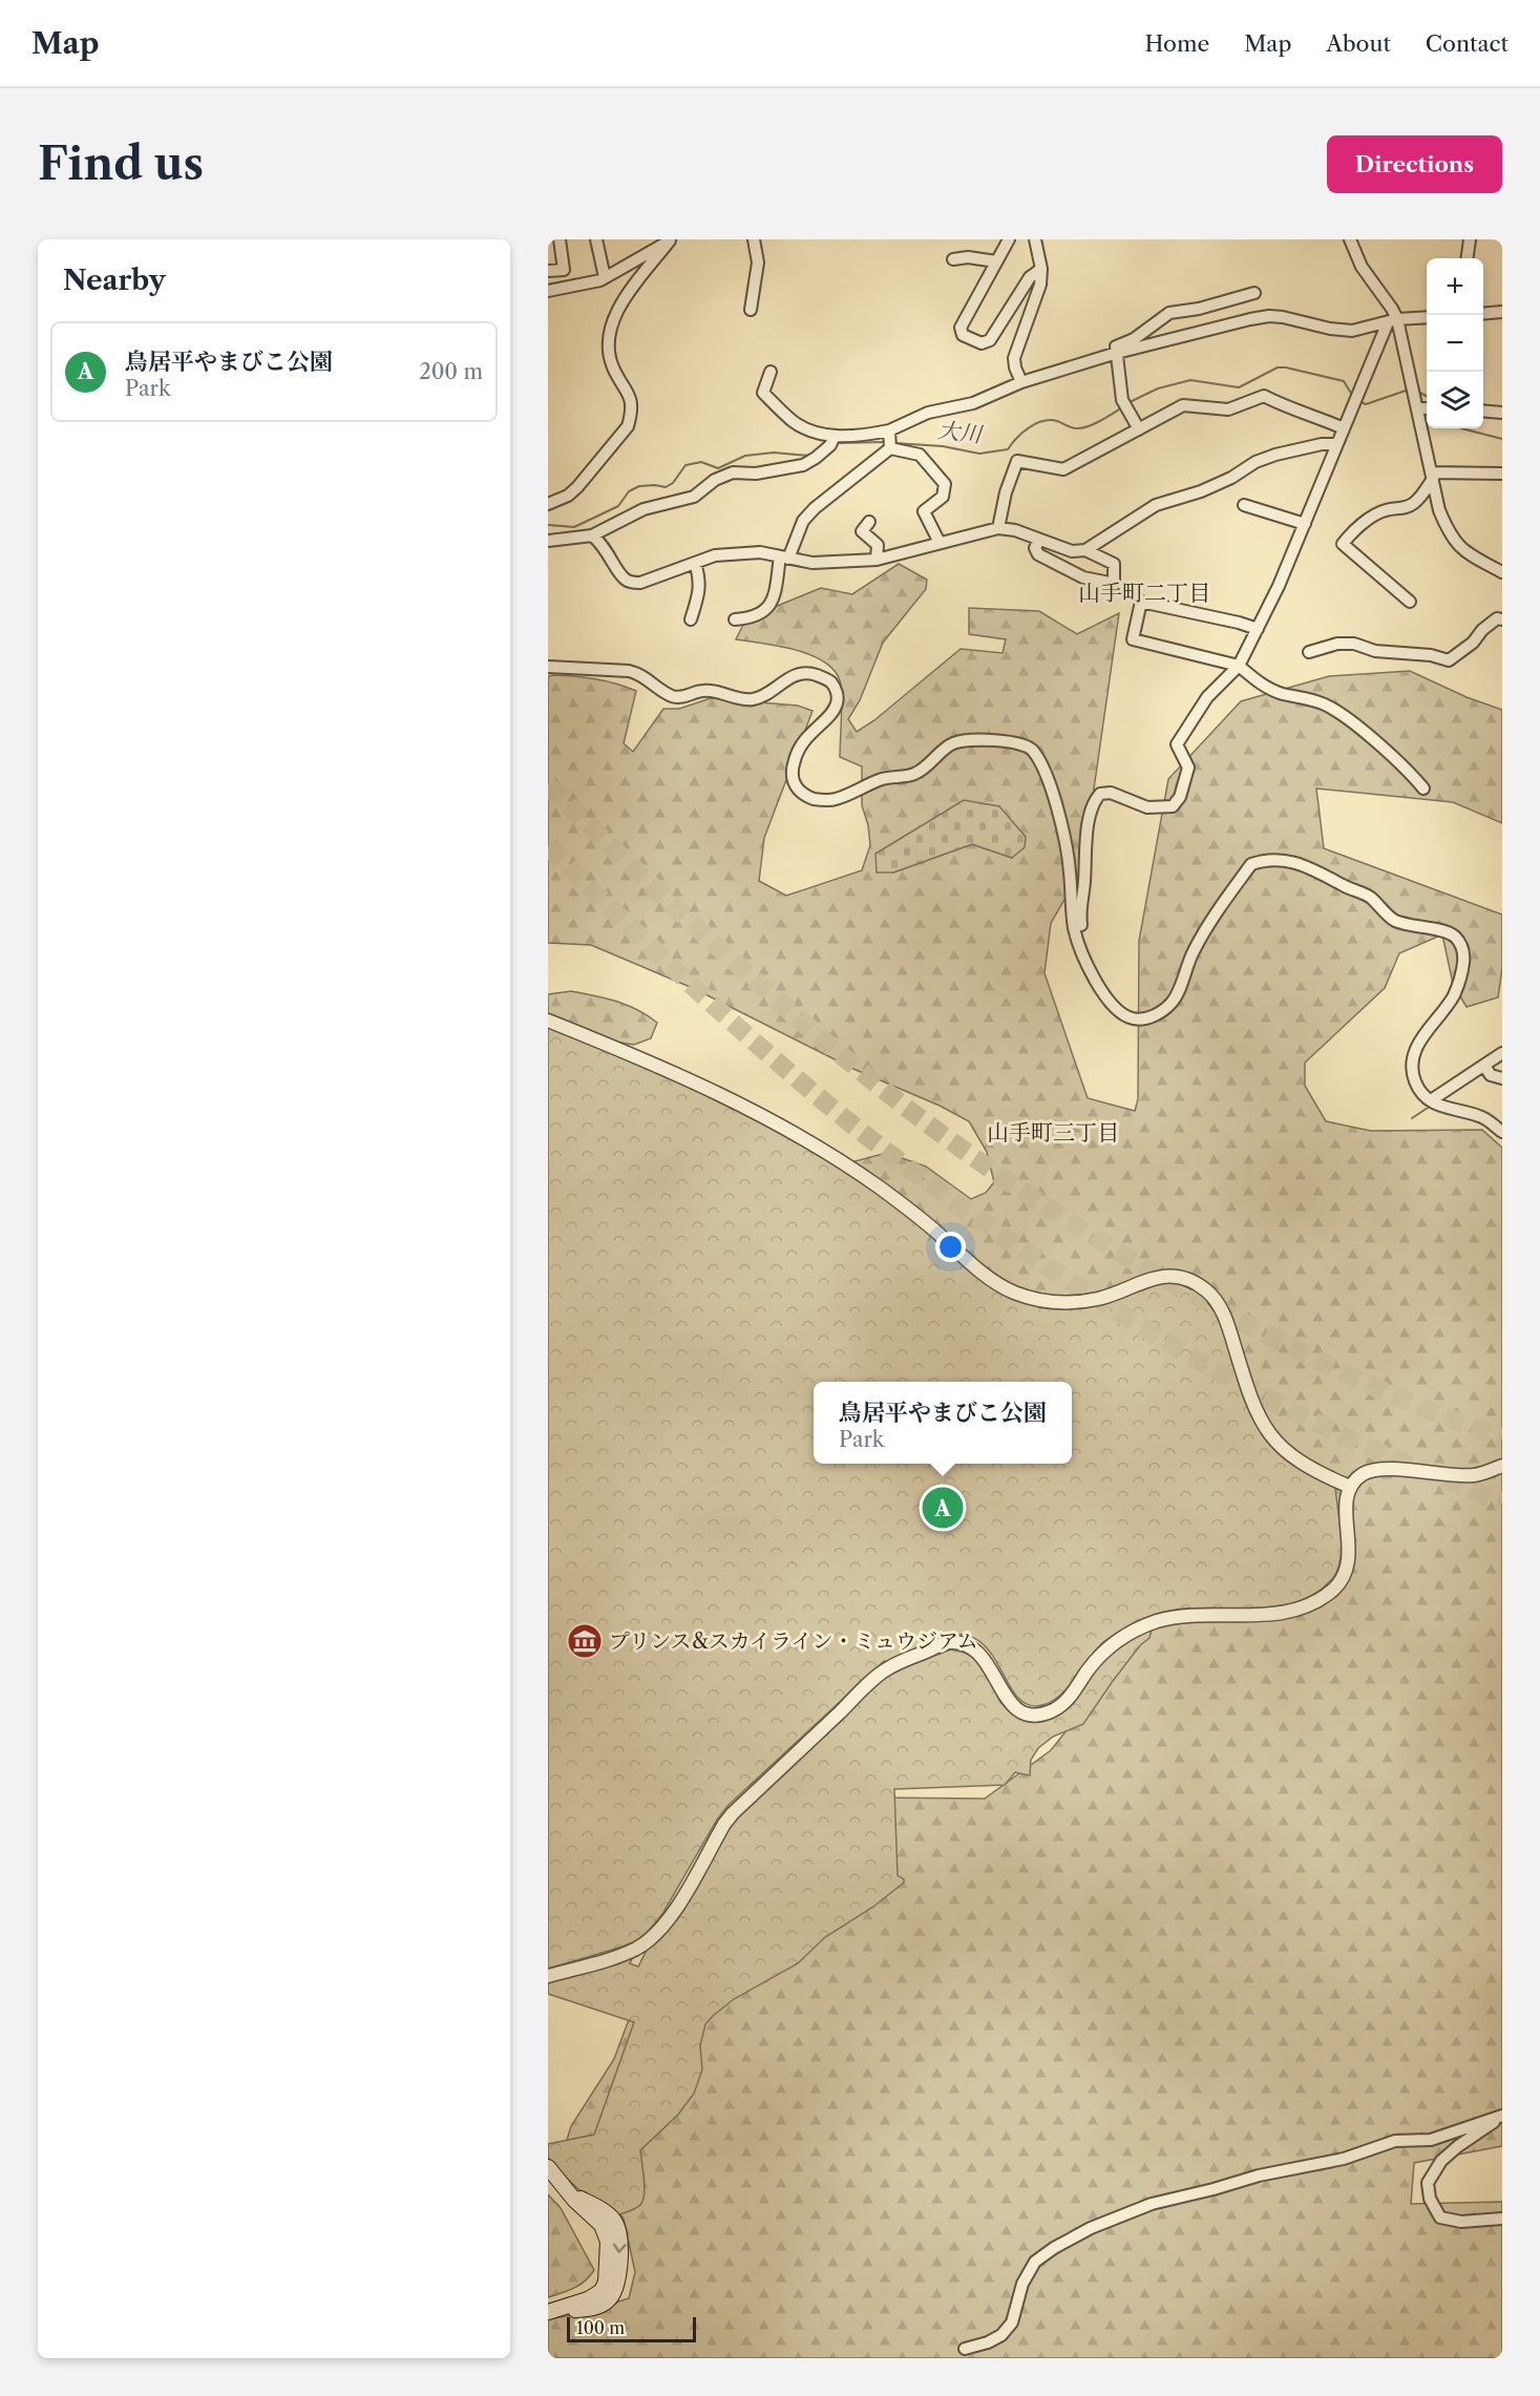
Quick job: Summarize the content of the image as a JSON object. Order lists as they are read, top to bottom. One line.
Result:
{"districts":["山手町二丁目","山手町三丁目"],"water":["大川"],"places":{"museum":["プリンス&スカイライン・ミュウジアム"]},"scale_bar":"100 m","page":{"header":"Map","nav":["Home","Map","About","Contact"],"buttons":"Directions","title":"Find us","heading":"Nearby","map_buttons":["+","−"],"list":[{"mark":"A","name":"鳥居平やまびこ公園","note":"Park","value":"200 m"}],"popup":["鳥居平やまびこ公園","Park"],"pins":"A","scale":"100 m"}}
